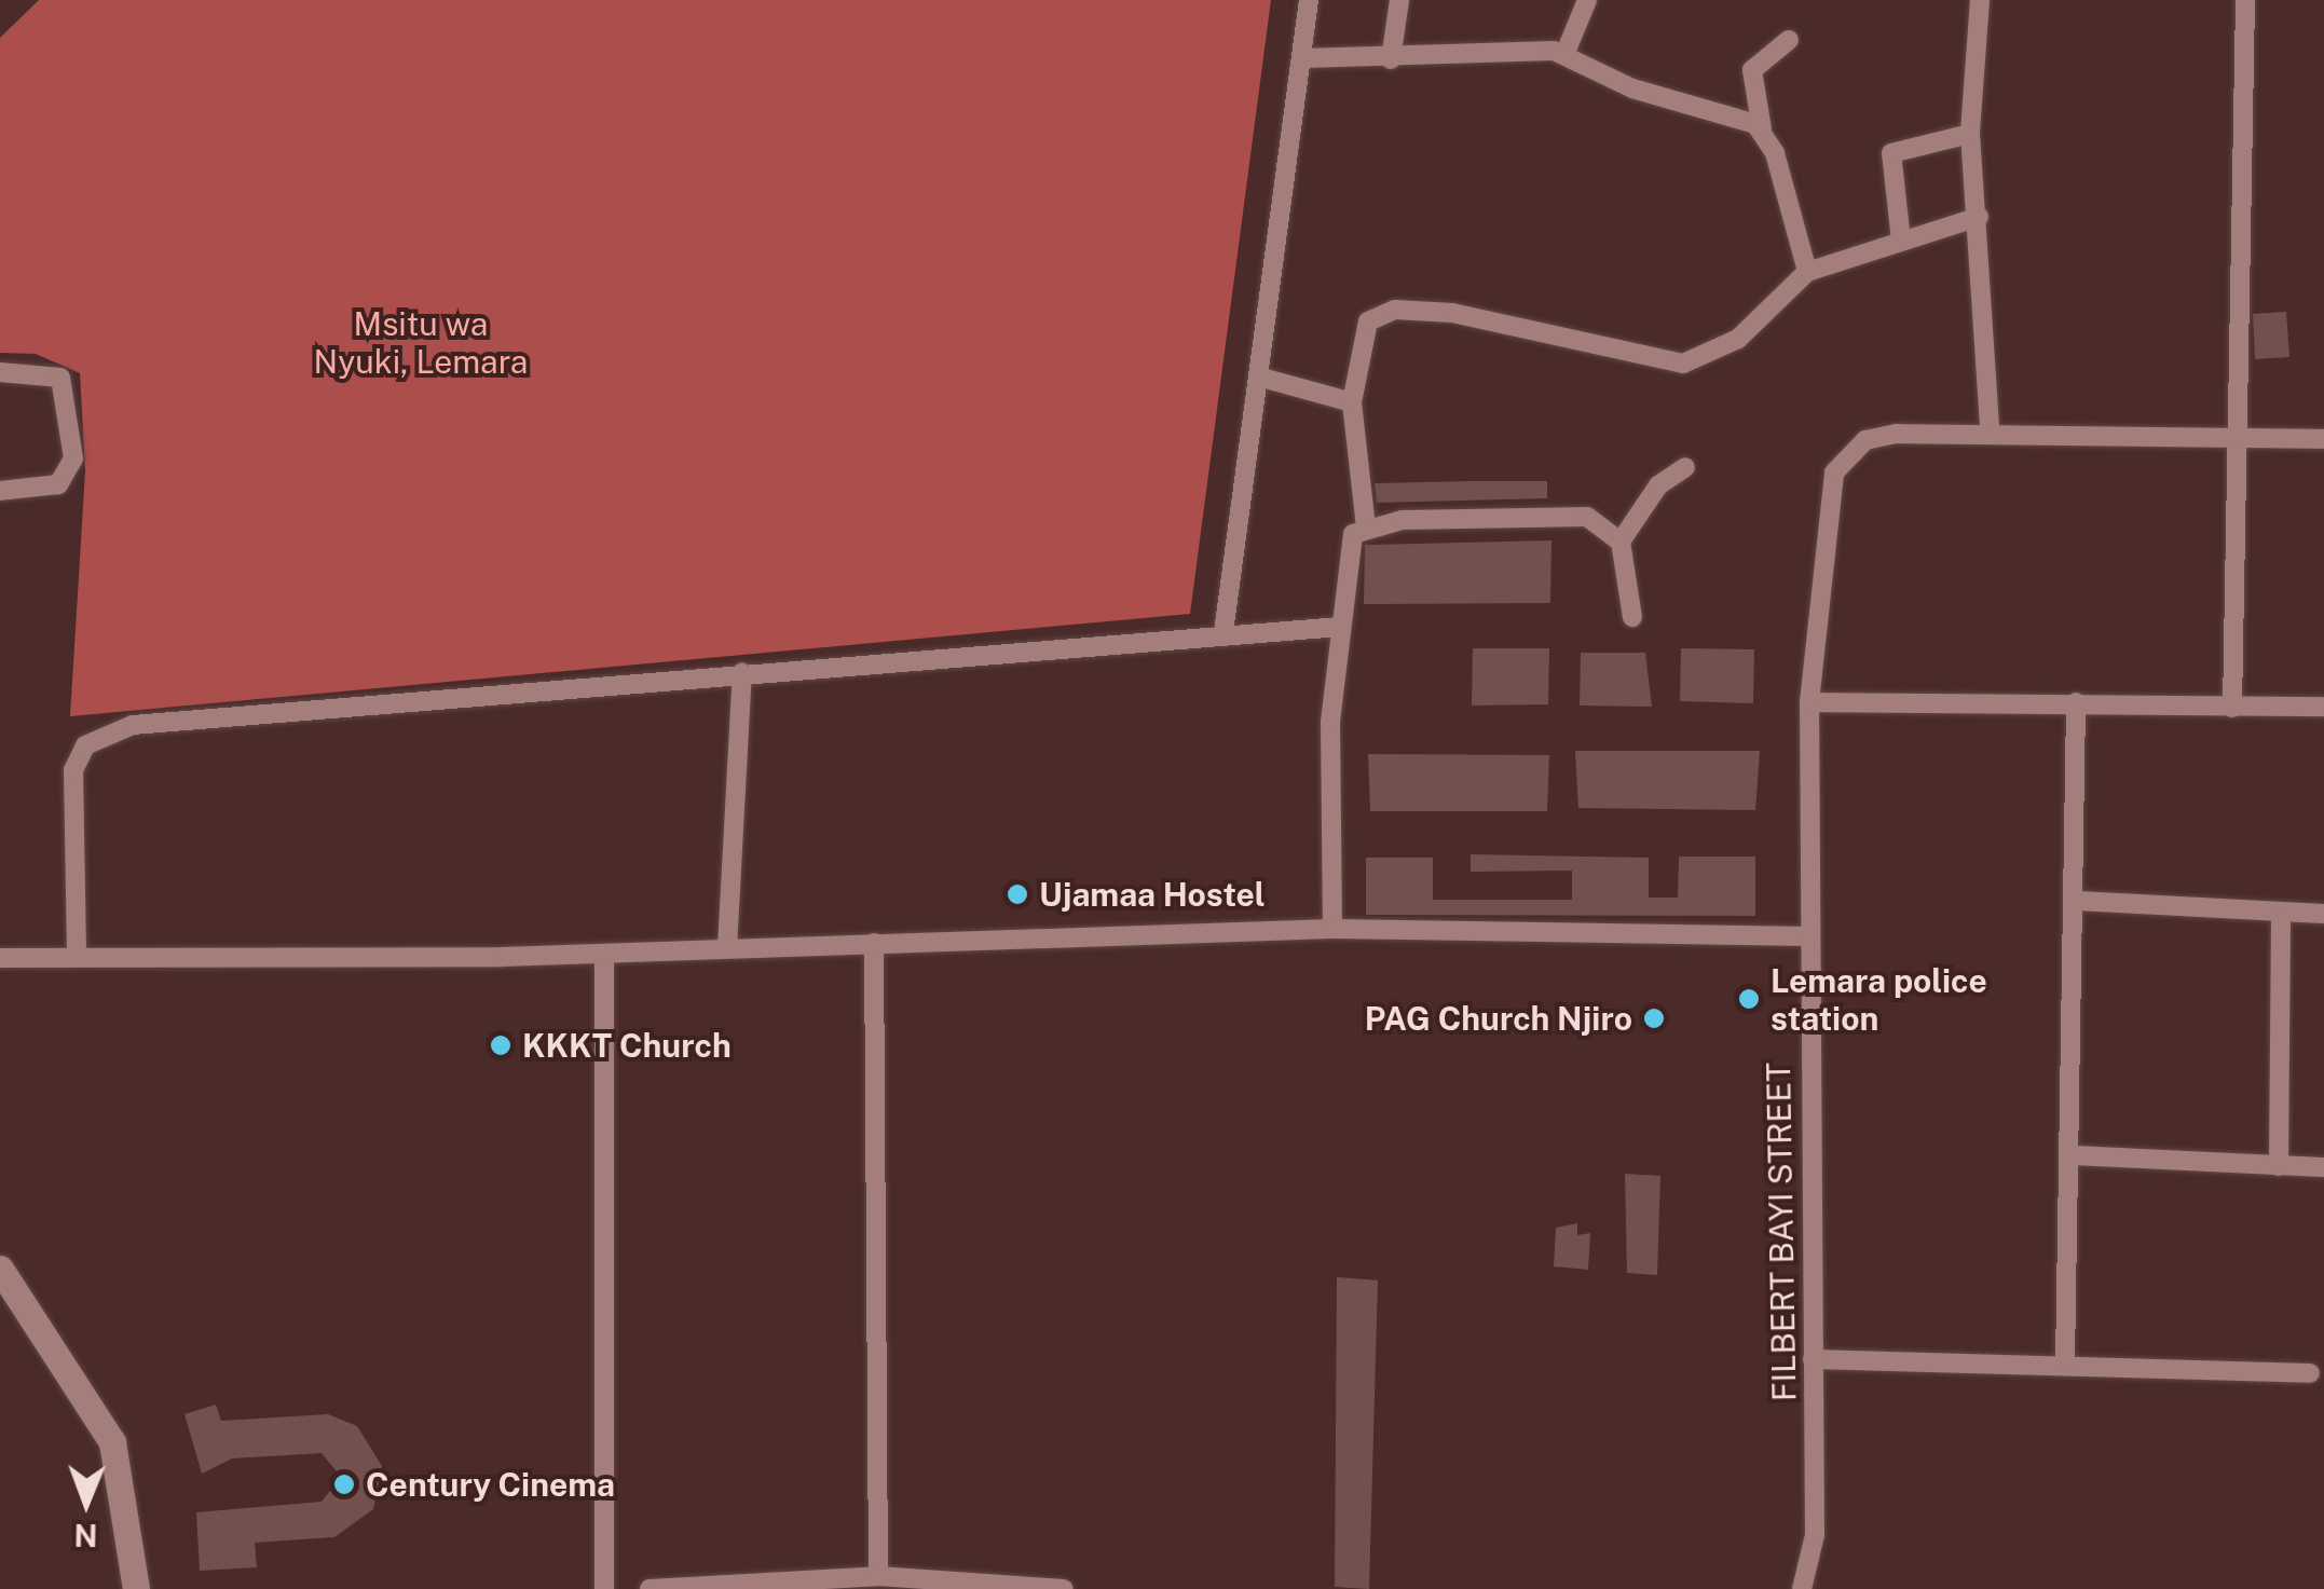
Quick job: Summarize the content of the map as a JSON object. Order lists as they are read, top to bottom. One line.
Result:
{"streets":{"street":["FILBERT BAYI STREET"]},"parks":["Msitu wa Nyuki, Lemara"],"places":["Ujamaa Hostel","Lemara police station","PAG Church Njiro","KKKT Church","Century Cinema"],"north":"bottom"}
